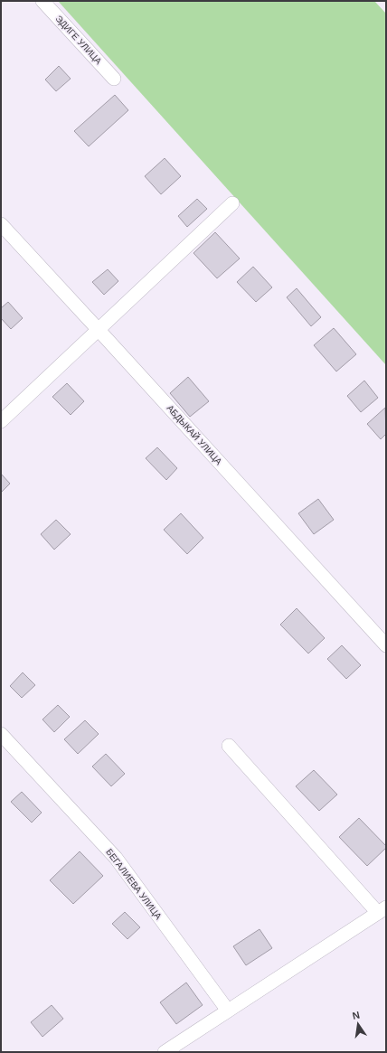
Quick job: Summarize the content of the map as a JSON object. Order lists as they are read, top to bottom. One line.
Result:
{"streets":{"street":["ЭДИГЕ УЛИЦА","АБДЫКАЙ УЛИЦА","БЕГАЛИЕВА УЛИЦА"]},"north":"top"}
